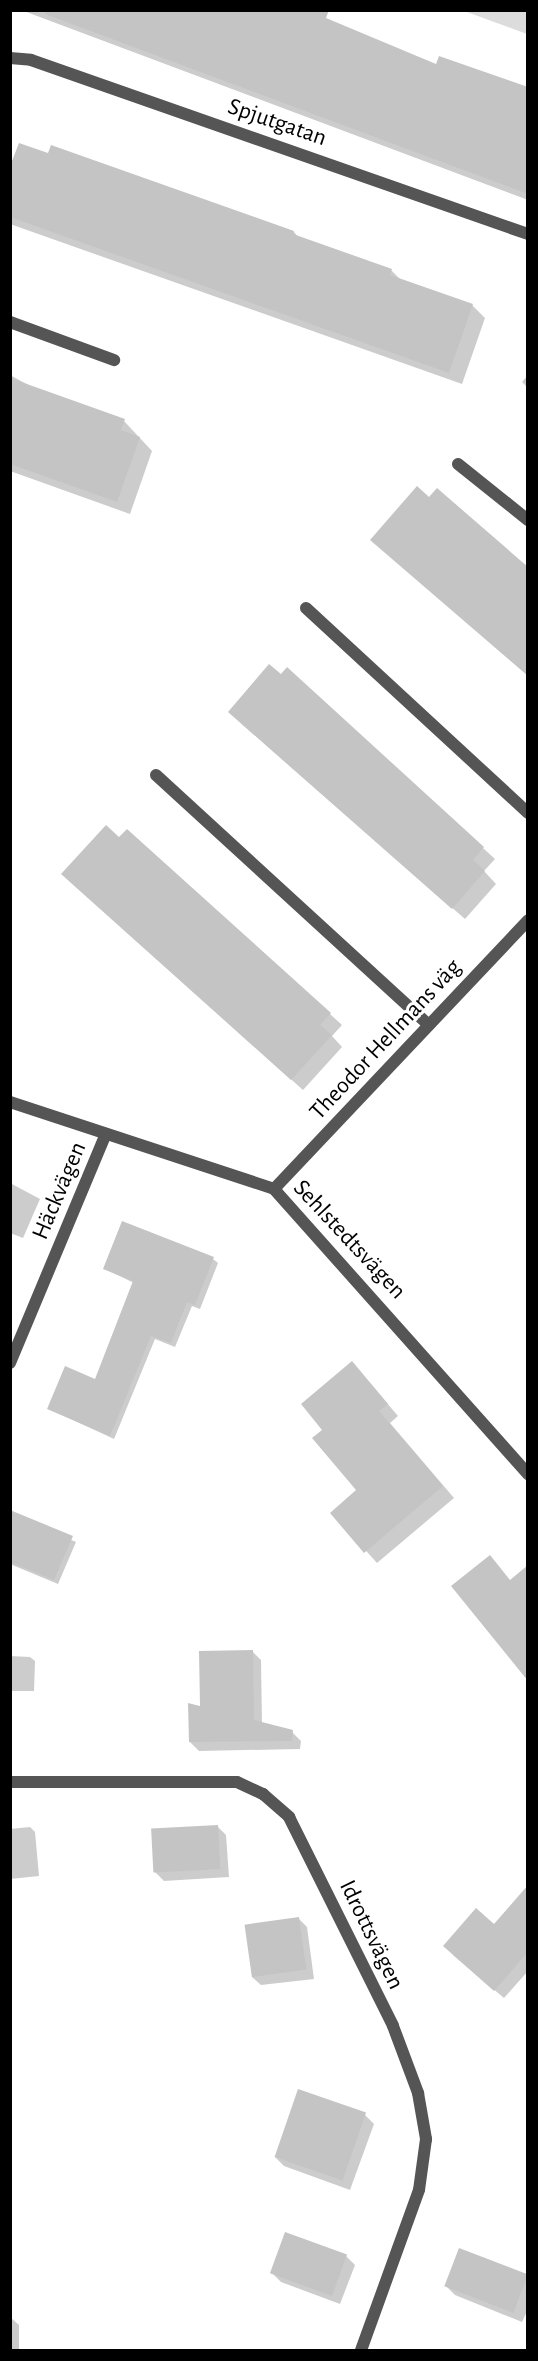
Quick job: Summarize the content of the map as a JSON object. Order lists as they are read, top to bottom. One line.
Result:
{"streets":{"street":["Spjutgatan","Theodor Hellmans väg","Häckvägen","Sehlstedtsvägen","Idrottsvägen"]},"crossings":[["Theodor Hellmans väg","Sehlstedtsvägen"],["Häckvägen","Sehlstedtsvägen"]]}
